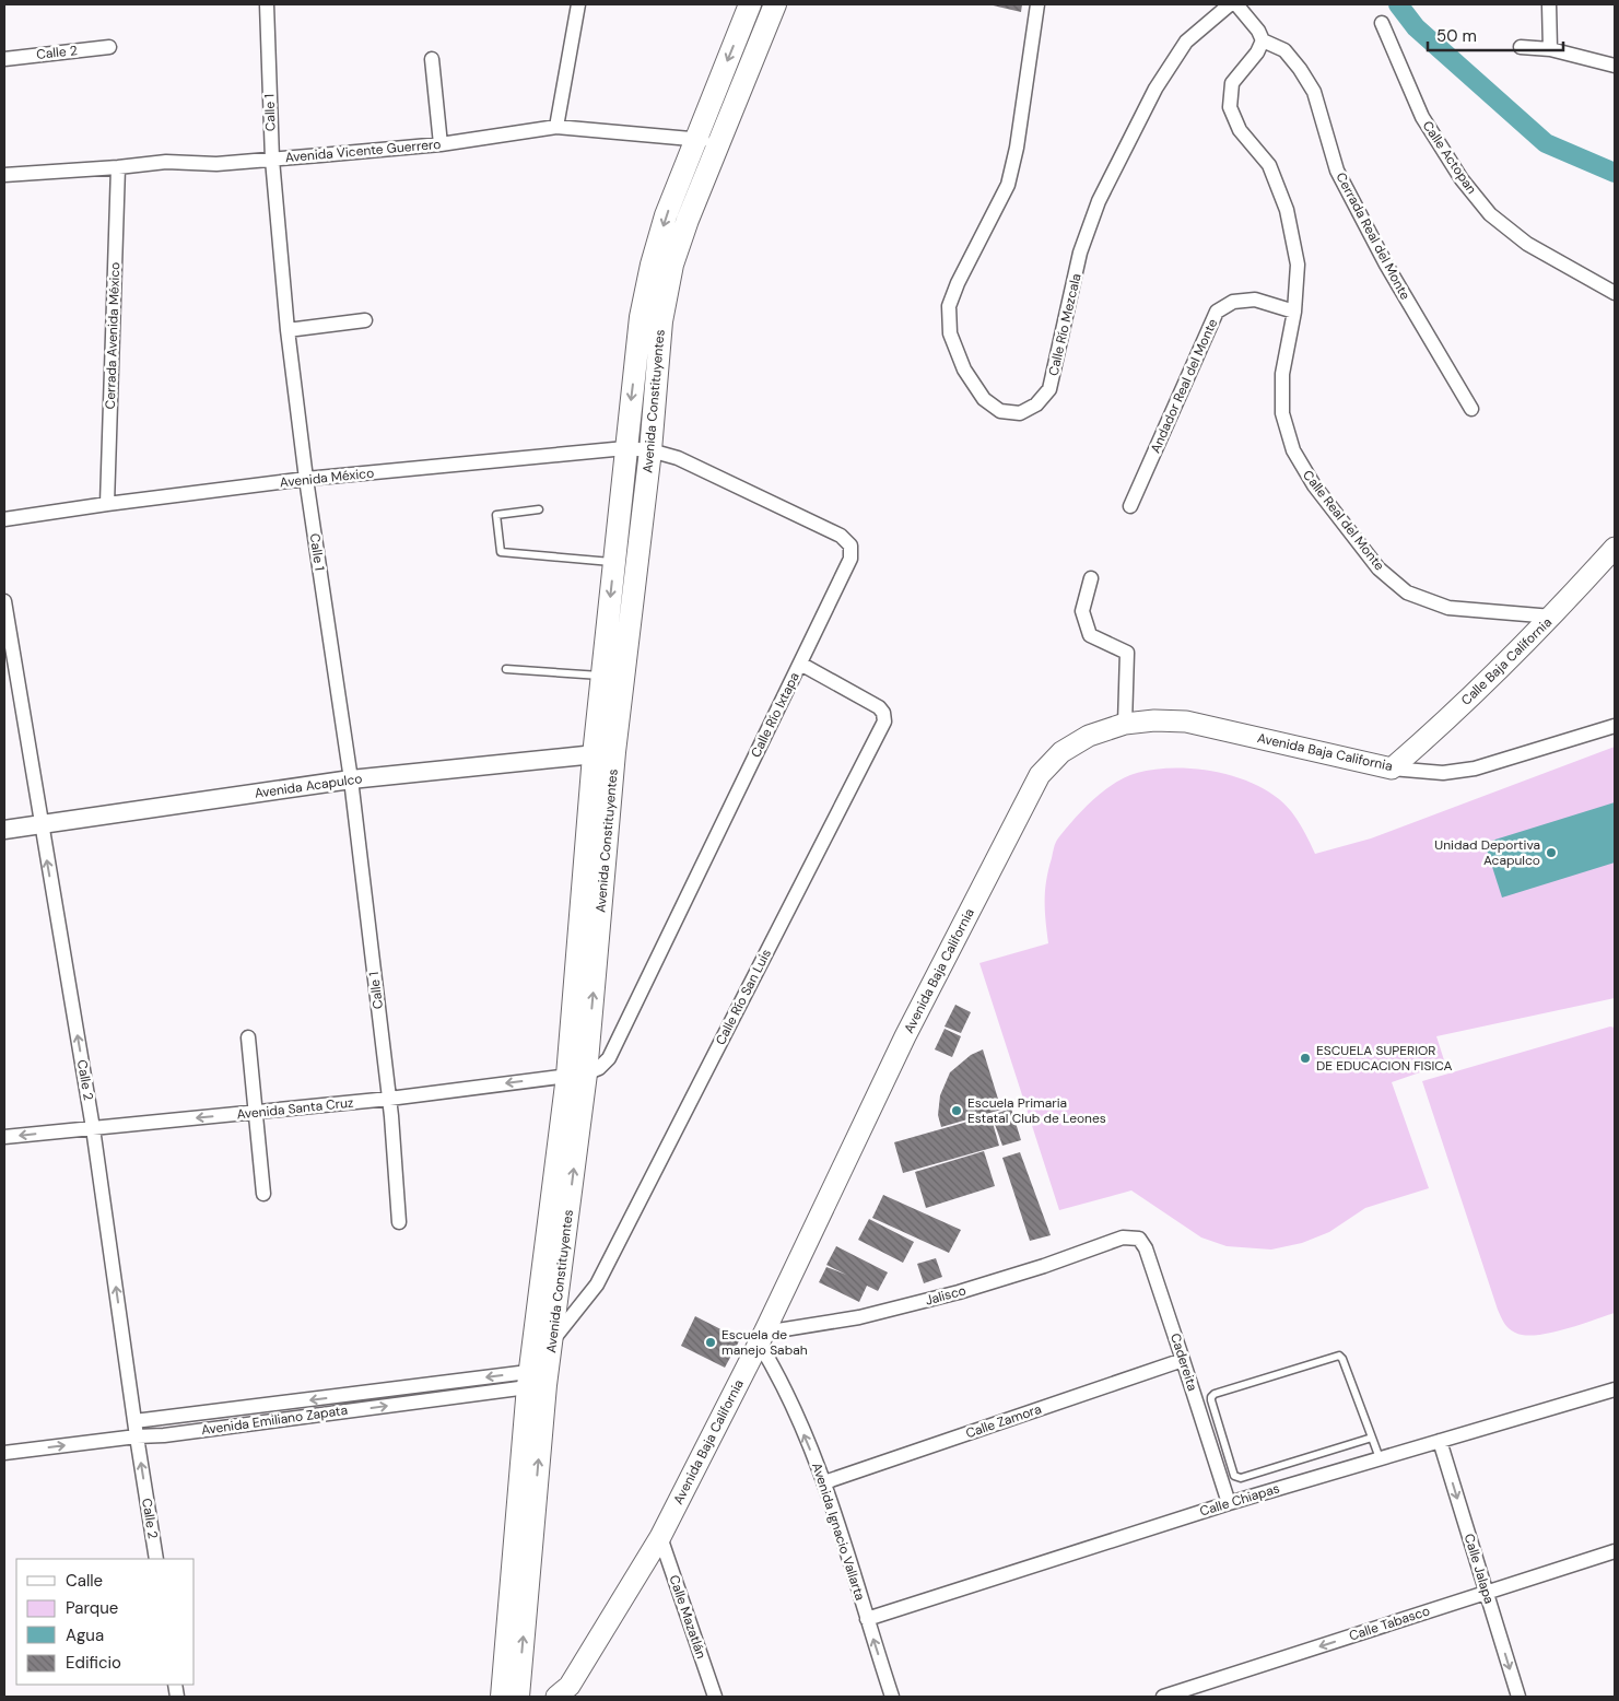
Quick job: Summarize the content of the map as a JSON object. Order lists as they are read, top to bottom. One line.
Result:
{"streets":{"main road":["Avenida Constituyentes","Calle Baja California","Avenida Baja California"],"street":["Calle 2","Calle 1","Avenida Vicente Guerrero","Calle Actopan","Cerrada Real del Monte","Calle Río Mezcala","Cerrada Avenida México","Andador Real del Monte","Avenida México","Calle Real del Monte","Calle Río Ixtapa","Avenida Acapulco","Calle Río San Luis","Avenida Santa Cruz","Jalisco","Cadereita","Avenida Emiliano Zapata","Calle Zamora","Calle Chiapas","Avenida Ignacio Vallarta","Calle Jalapa","Calle Mazatlán","Calle Tabasco"]},"crossings":[["Calle 2","Avenida Acapulco"],["Calle 2","Avenida Santa Cruz"],["Calle 2","Avenida Emiliano Zapata"],["Calle 1","Avenida Vicente Guerrero"],["Calle 1","Avenida México"],["Calle 1","Avenida Acapulco"],["Calle 1","Avenida Santa Cruz"],["Avenida Vicente Guerrero","Cerrada Avenida México"],["Avenida Vicente Guerrero","Avenida Constituyentes"],["Cerrada Real del Monte","Calle Real del Monte"],["Cerrada Avenida México","Avenida México"],["Andador Real del Monte","Calle Real del Monte"],["Avenida Constituyentes","Avenida México"],["Avenida Constituyentes","Calle Río Ixtapa"],["Avenida Constituyentes","Avenida Acapulco"],["Avenida Constituyentes","Calle Río San Luis"],["Avenida Constituyentes","Avenida Santa Cruz"],["Avenida Constituyentes","Avenida Emiliano Zapata"],["Avenida México","Calle Río Ixtapa"],["Calle Real del Monte","Calle Baja California"],["Calle Baja California","Avenida Baja California"],["Calle Río Ixtapa","Calle Río San Luis"],["Calle Río Ixtapa","Avenida Santa Cruz"],["Avenida Baja California","Jalisco"],["Avenida Baja California","Avenida Ignacio Vallarta"],["Avenida Baja California","Calle Mazatlán"],["Calle Río San Luis","Avenida Emiliano Zapata"],["Jalisco","Cadereita"],["Jalisco","Avenida Ignacio Vallarta"],["Cadereita","Calle Zamora"],["Cadereita","Calle Chiapas"],["Calle Zamora","Avenida Ignacio Vallarta"],["Calle Chiapas","Avenida Ignacio Vallarta"],["Calle Chiapas","Calle Jalapa"],["Calle Jalapa","Calle Tabasco"]],"one_way":["Calle 2","Avenida Santa Cruz","Avenida Ignacio Vallarta","Calle Jalapa","Calle Tabasco"],"places":["Unidad Deportiva Acapulco","ESCUELA SUPERIOR DE EDUCACION FISICA","Escuela Primaria Estatal Club de Leones","Escuela de manejo Sabah"],"legend":["Calle","Parque","Agua","Edificio"],"scale_bar":"50 m"}
